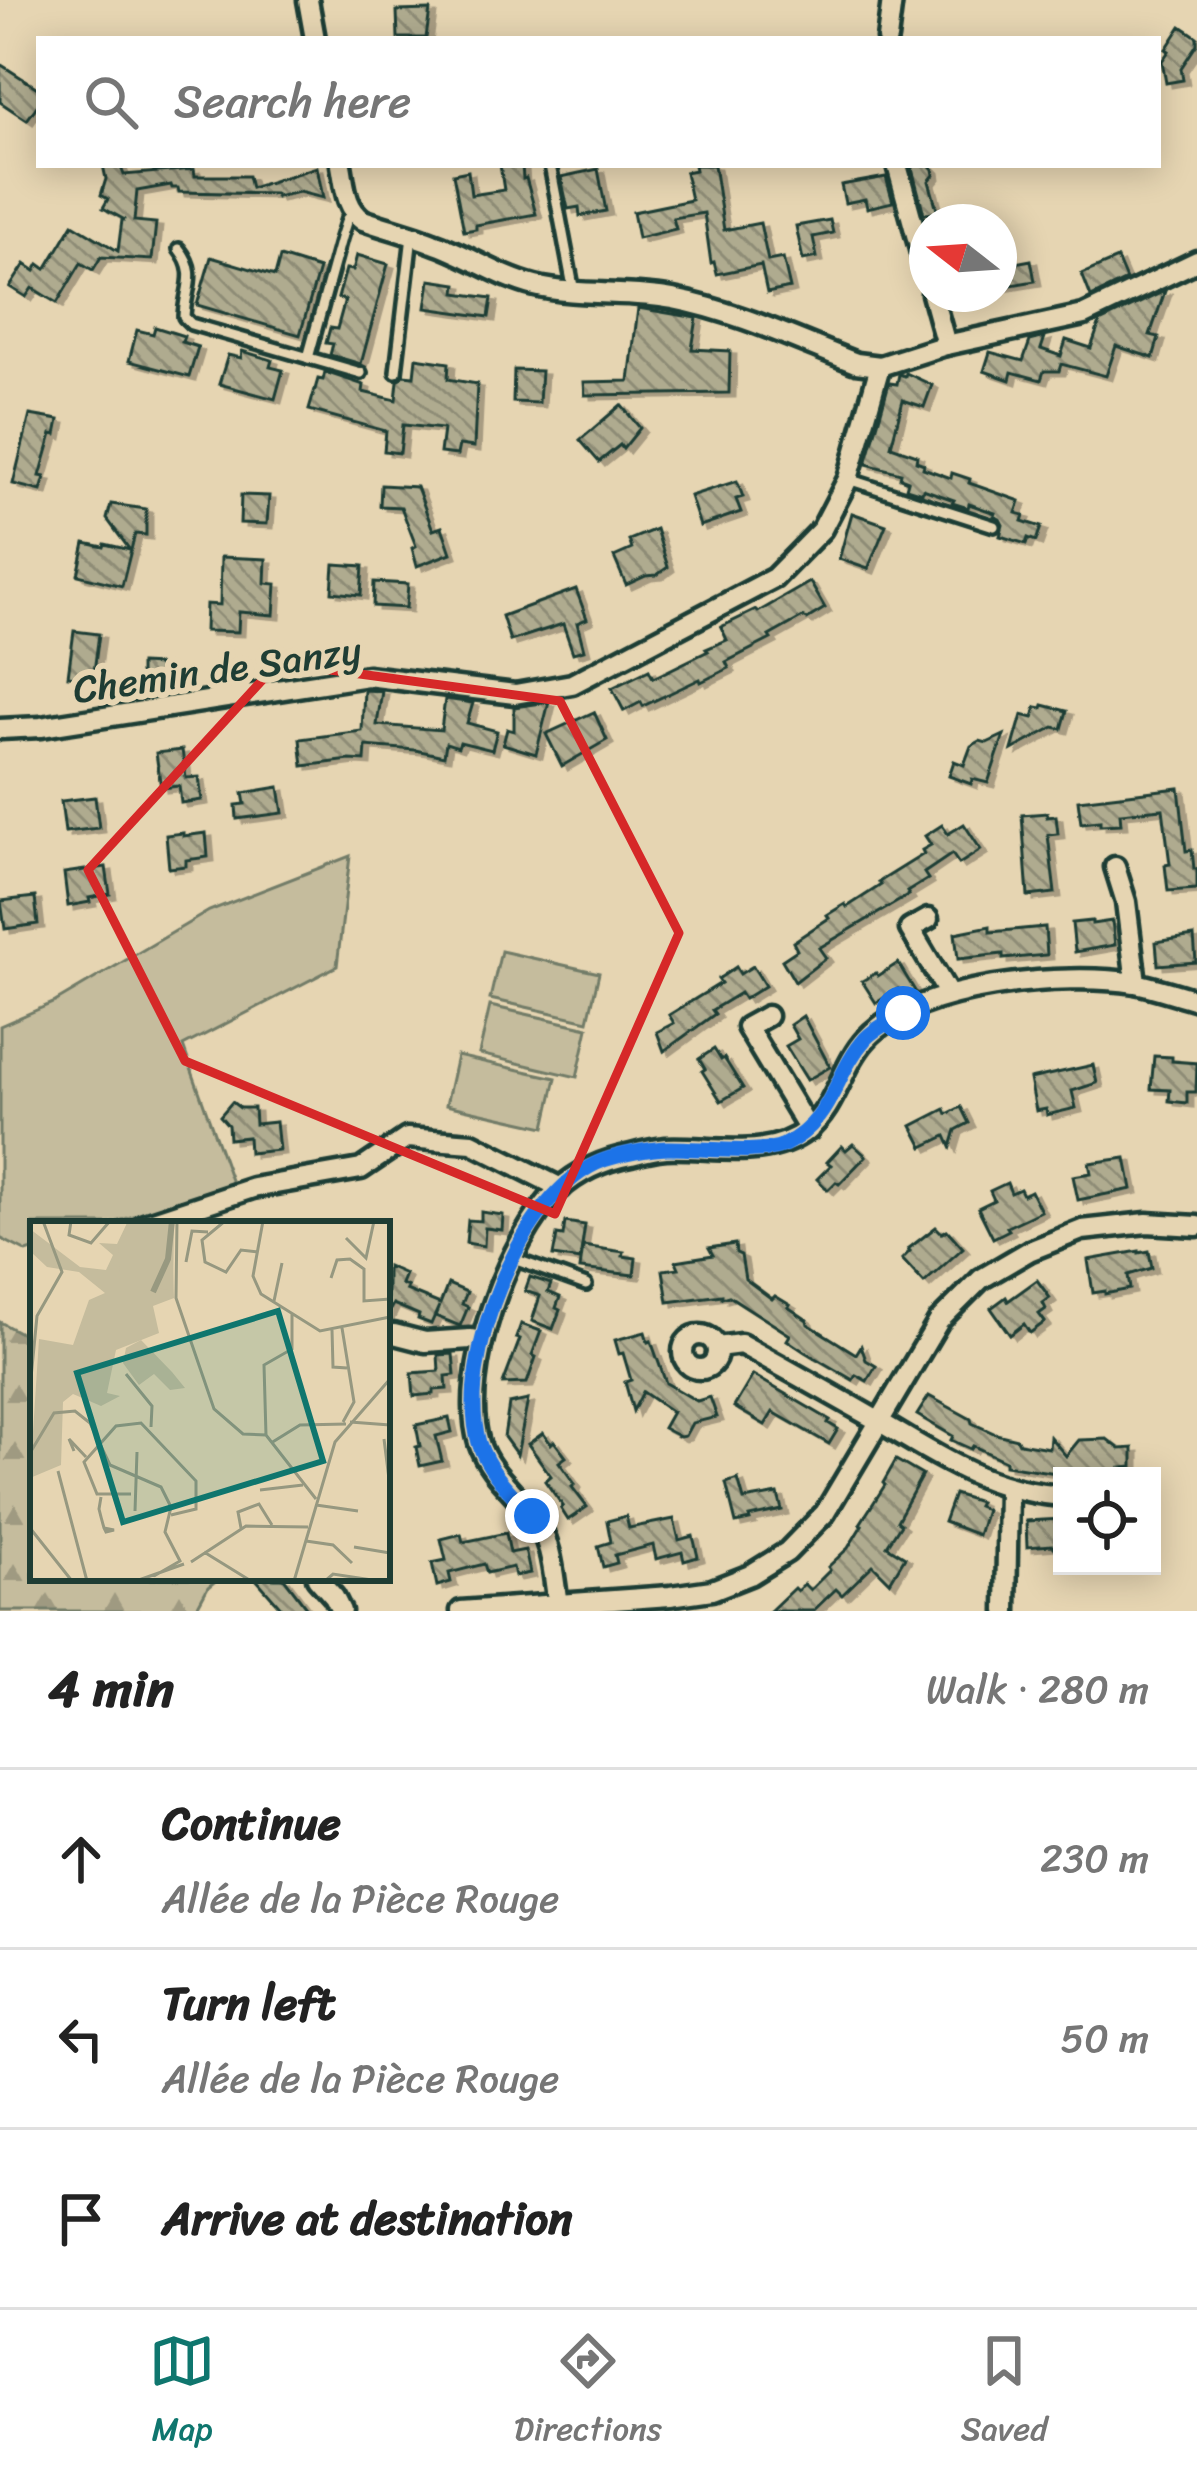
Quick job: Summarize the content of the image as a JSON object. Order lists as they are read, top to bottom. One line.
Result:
{"streets":{"street":["Chemin de Sanzy"]},"north":"left","page":{"search":"Search here","heading":["4 min","Walk · 280 m"],"list":[["Continue","Allée de la Pièce Rouge","230 m"],["Turn left","Allée de la Pièce Rouge","50 m"],"Arrive at destination"],"nav":["Map","Directions","Saved"]}}
